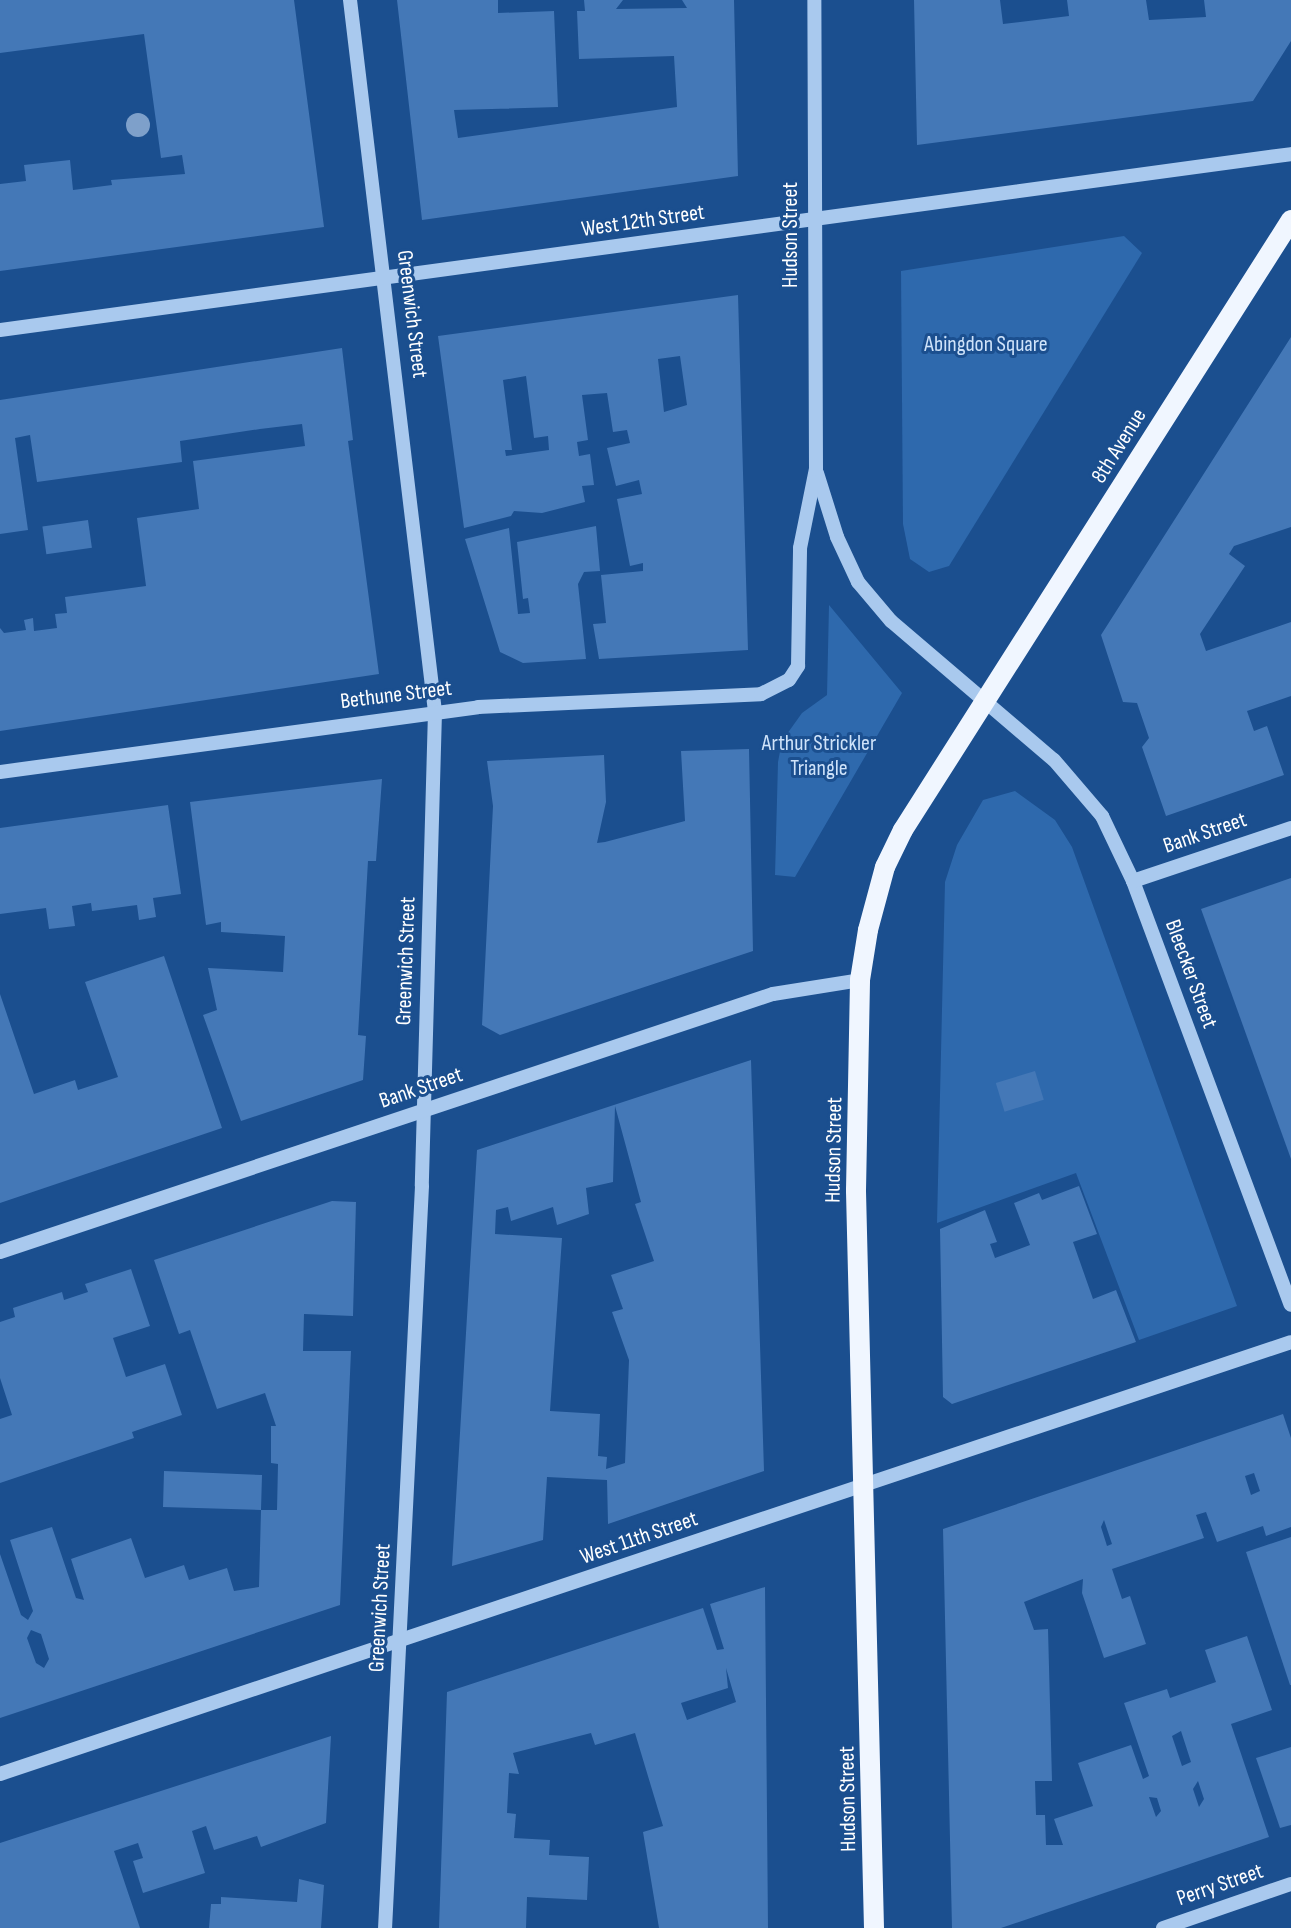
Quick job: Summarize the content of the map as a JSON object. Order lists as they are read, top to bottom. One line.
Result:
{"streets":{"main road":["Hudson Street","8th Avenue"],"street":["West 12th Street","Greenwich Street","Bethune Street","Bank Street","Bleecker Street","West 11th Street","Perry Street"]},"crossings":[["West 12th Street","Hudson Street"],["West 12th Street","Greenwich Street"],["Hudson Street","8th Avenue"],["Hudson Street","Bethune Street"],["Hudson Street","Bank Street"],["Hudson Street","Bleecker Street"],["Hudson Street","West 11th Street"],["Greenwich Street","Bethune Street"],["Greenwich Street","Bank Street"],["Greenwich Street","West 11th Street"],["8th Avenue","Bleecker Street"],["Bank Street","Bleecker Street"]],"parks":["Abingdon Square","Arthur Strickler Triangle"]}
